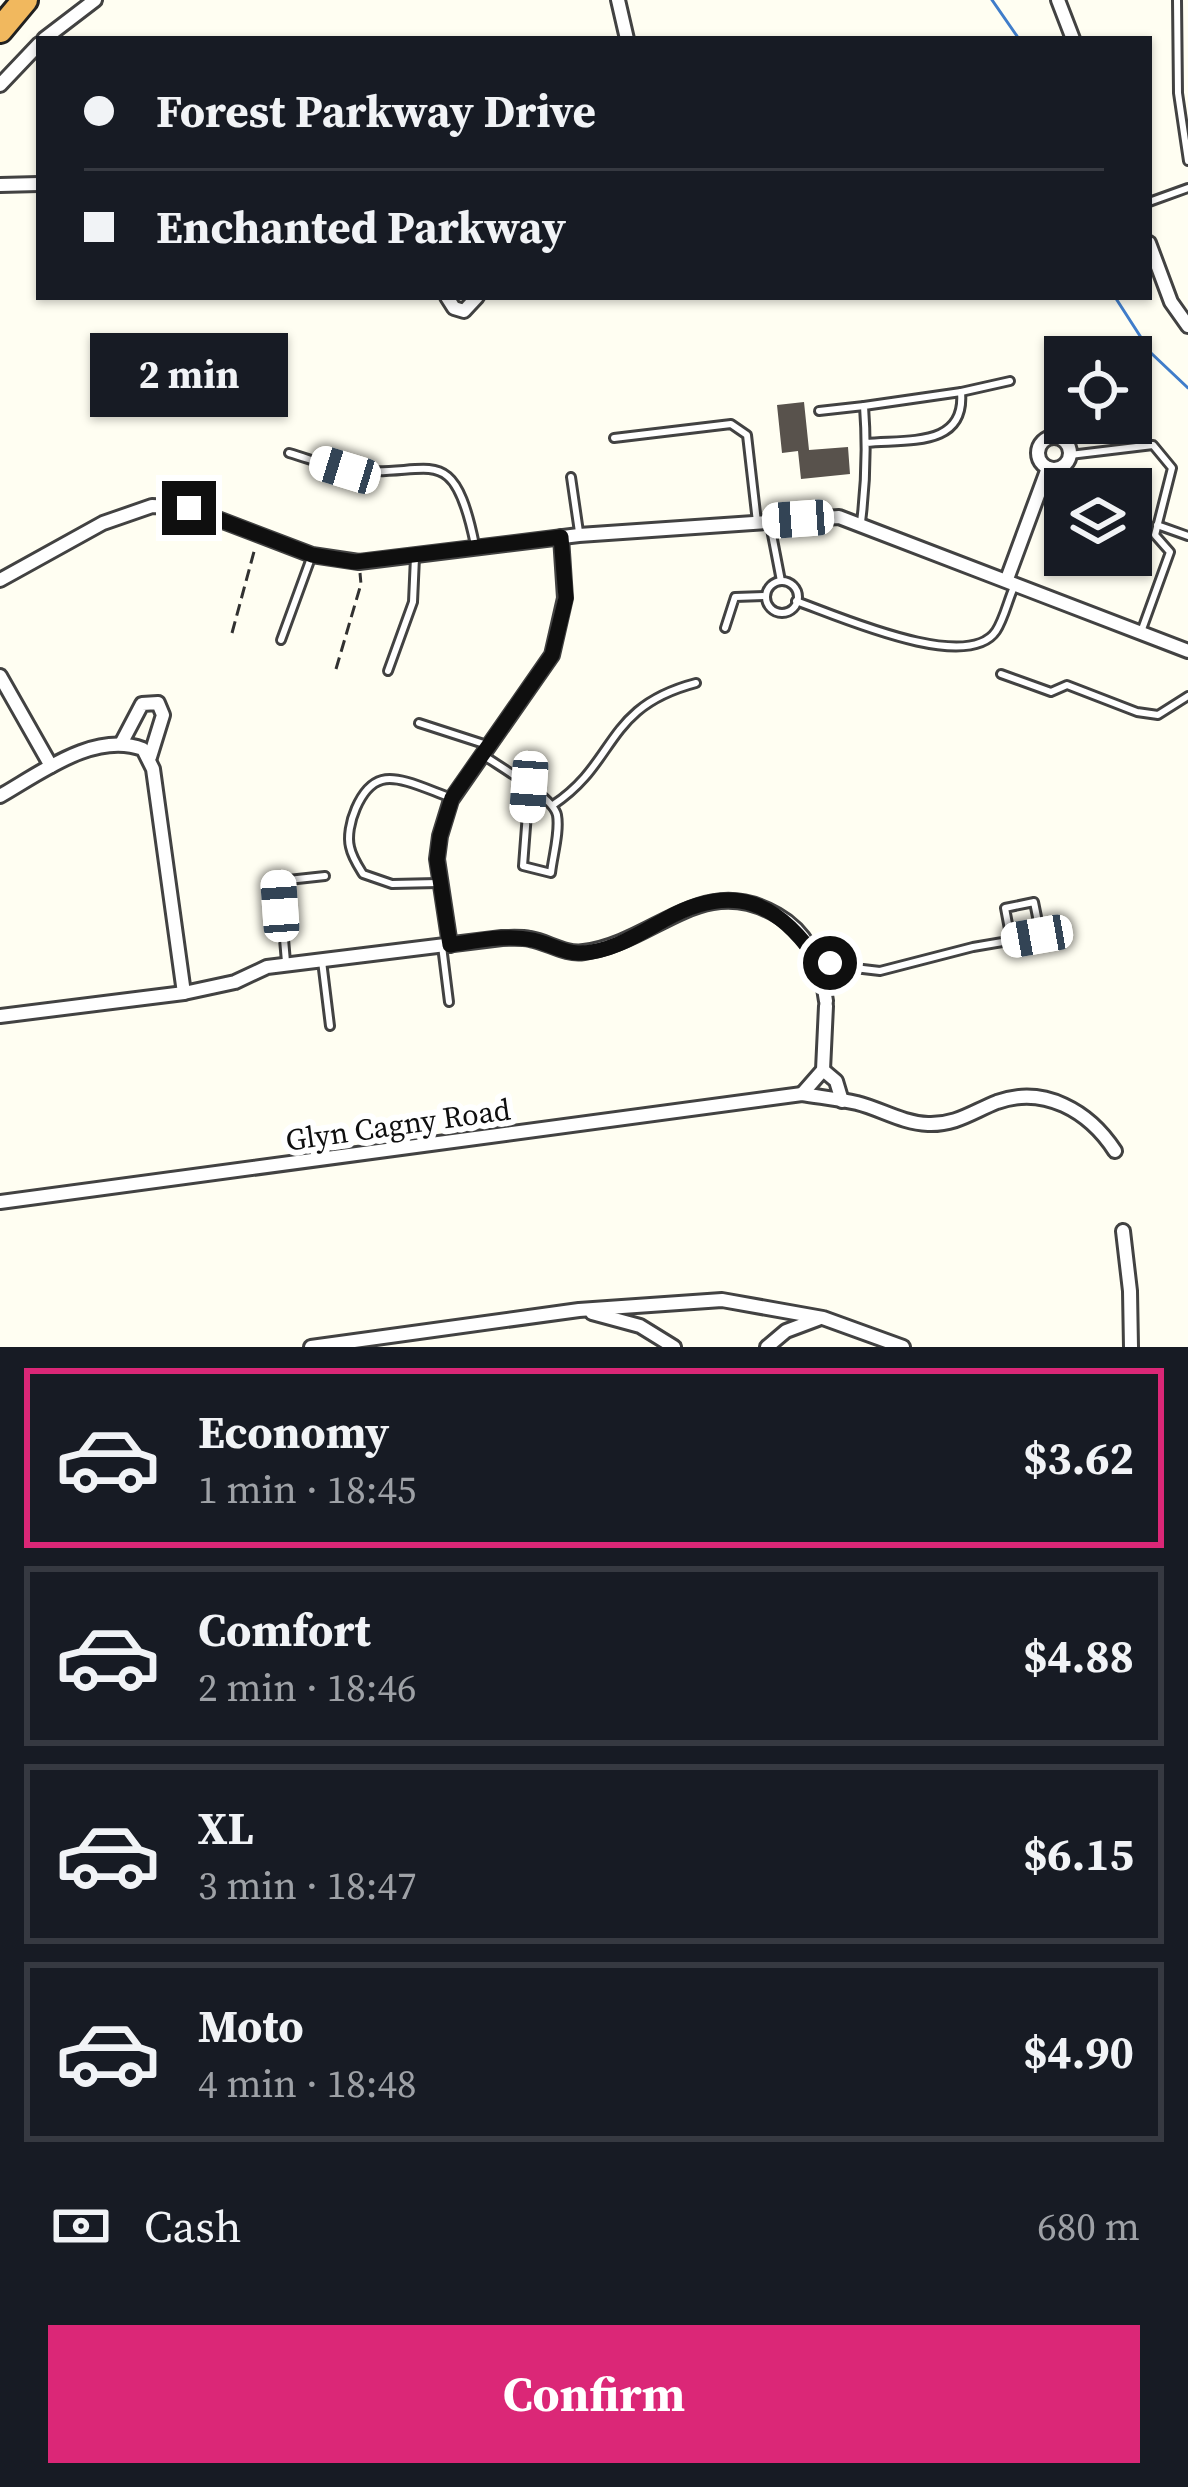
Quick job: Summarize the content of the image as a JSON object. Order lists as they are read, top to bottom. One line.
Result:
{"streets":{"street":["Glyn Cagny Road"]},"page":{"banner":["Forest Parkway Drive","Enchanted Parkway"],"bubble":"2 min","list":[{"name":"Economy","note":"1 min · 18:45","value":"$3.62"},{"name":"Comfort","note":"2 min · 18:46","value":"$4.88"},{"name":"XL","note":"3 min · 18:47","value":"$6.15"},{"name":"Moto","note":"4 min · 18:48","value":"$4.90"}],"pay":["Cash","680 m"],"buttons":"Confirm"}}
